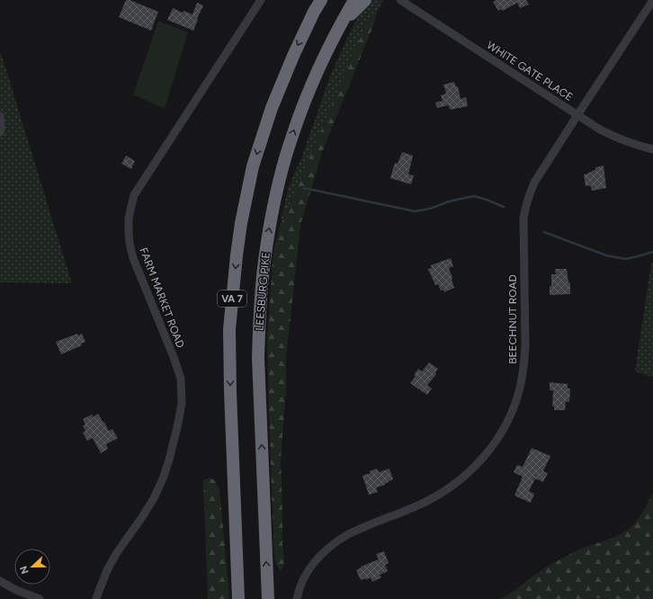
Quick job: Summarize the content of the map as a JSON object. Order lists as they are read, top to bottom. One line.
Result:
{"streets":{"highway":["LEESBURG PIKE","VA 7"],"street":["WHITE GATE PLACE","FARM MARKET ROAD","BEECHNUT ROAD"]},"crossings":[["WHITE GATE PLACE","BEECHNUT ROAD"]],"north":"left"}
